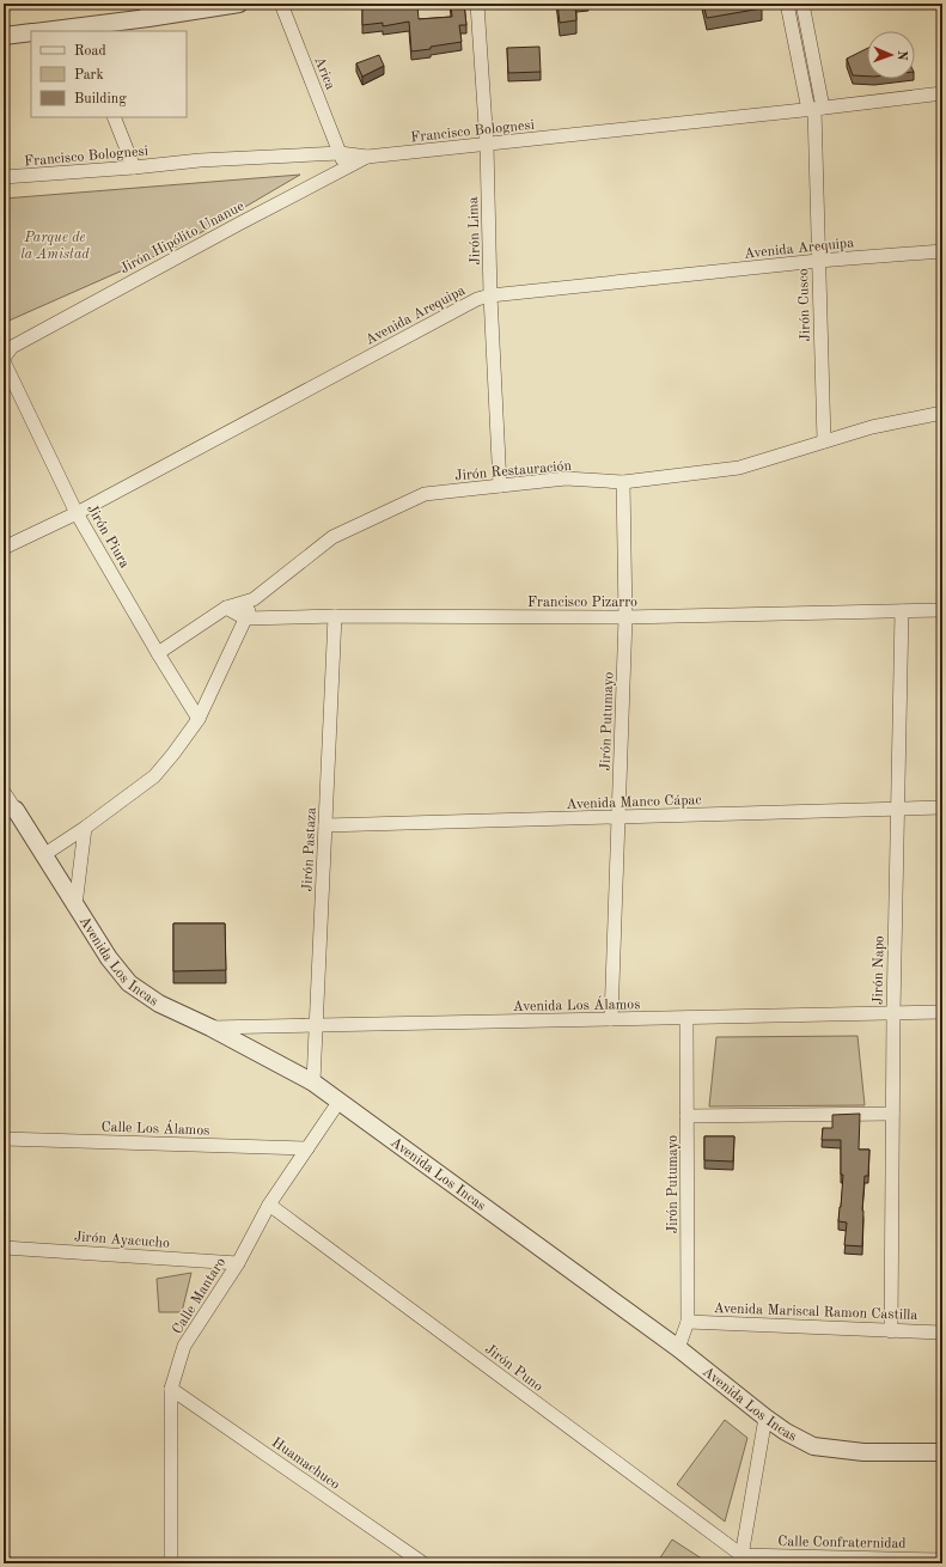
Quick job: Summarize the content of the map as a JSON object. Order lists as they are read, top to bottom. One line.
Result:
{"streets":{"street":["Arica","Francisco Bolognesi","Jirón Lima","Jirón Hipólito Unanue","Avenida Arequipa","Jirón Cusco","Jirón Restauración","Jirón Piura","Francisco Pizarro","Jirón Putumayo","Avenida Manco Cápac","Jirón Pastaza","Avenida Los Incas","Jirón Napo","Avenida Los Álamos","Calle Los Álamos","Jirón Ayacucho","Calle Mantaro","Avenida Mariscal Ramon Castilla","Jirón Puno","Huamachuco","Calle Confraternidad"]},"crossings":[["Arica","Francisco Bolognesi"],["Arica","Jirón Hipólito Unanue"],["Francisco Bolognesi","Jirón Lima"],["Francisco Bolognesi","Jirón Hipólito Unanue"],["Francisco Bolognesi","Jirón Cusco"],["Jirón Lima","Avenida Arequipa"],["Jirón Lima","Jirón Restauración"],["Avenida Arequipa","Jirón Cusco"],["Avenida Arequipa","Jirón Piura"],["Jirón Cusco","Jirón Restauración"],["Jirón Restauración","Jirón Piura"],["Jirón Restauración","Francisco Pizarro"],["Jirón Restauración","Jirón Putumayo"],["Jirón Restauración","Avenida Los Incas"],["Francisco Pizarro","Jirón Putumayo"],["Francisco Pizarro","Jirón Pastaza"],["Francisco Pizarro","Jirón Napo"],["Jirón Putumayo","Avenida Manco Cápac"],["Jirón Putumayo","Avenida Los Incas"],["Jirón Putumayo","Avenida Los Álamos"],["Jirón Putumayo","Avenida Mariscal Ramon Castilla"],["Avenida Manco Cápac","Jirón Pastaza"],["Avenida Manco Cápac","Jirón Napo"],["Jirón Pastaza","Avenida Los Incas"],["Jirón Pastaza","Avenida Los Álamos"],["Avenida Los Incas","Avenida Los Álamos"],["Avenida Los Incas","Calle Mantaro"],["Jirón Napo","Avenida Los Álamos"],["Jirón Napo","Avenida Mariscal Ramon Castilla"],["Calle Los Álamos","Calle Mantaro"],["Jirón Ayacucho","Calle Mantaro"],["Calle Mantaro","Jirón Puno"],["Calle Mantaro","Huamachuco"],["Jirón Puno","Calle Confraternidad"]],"parks":["Parque de la Amistad"],"legend":["Road","Park","Building"],"north":"right"}
